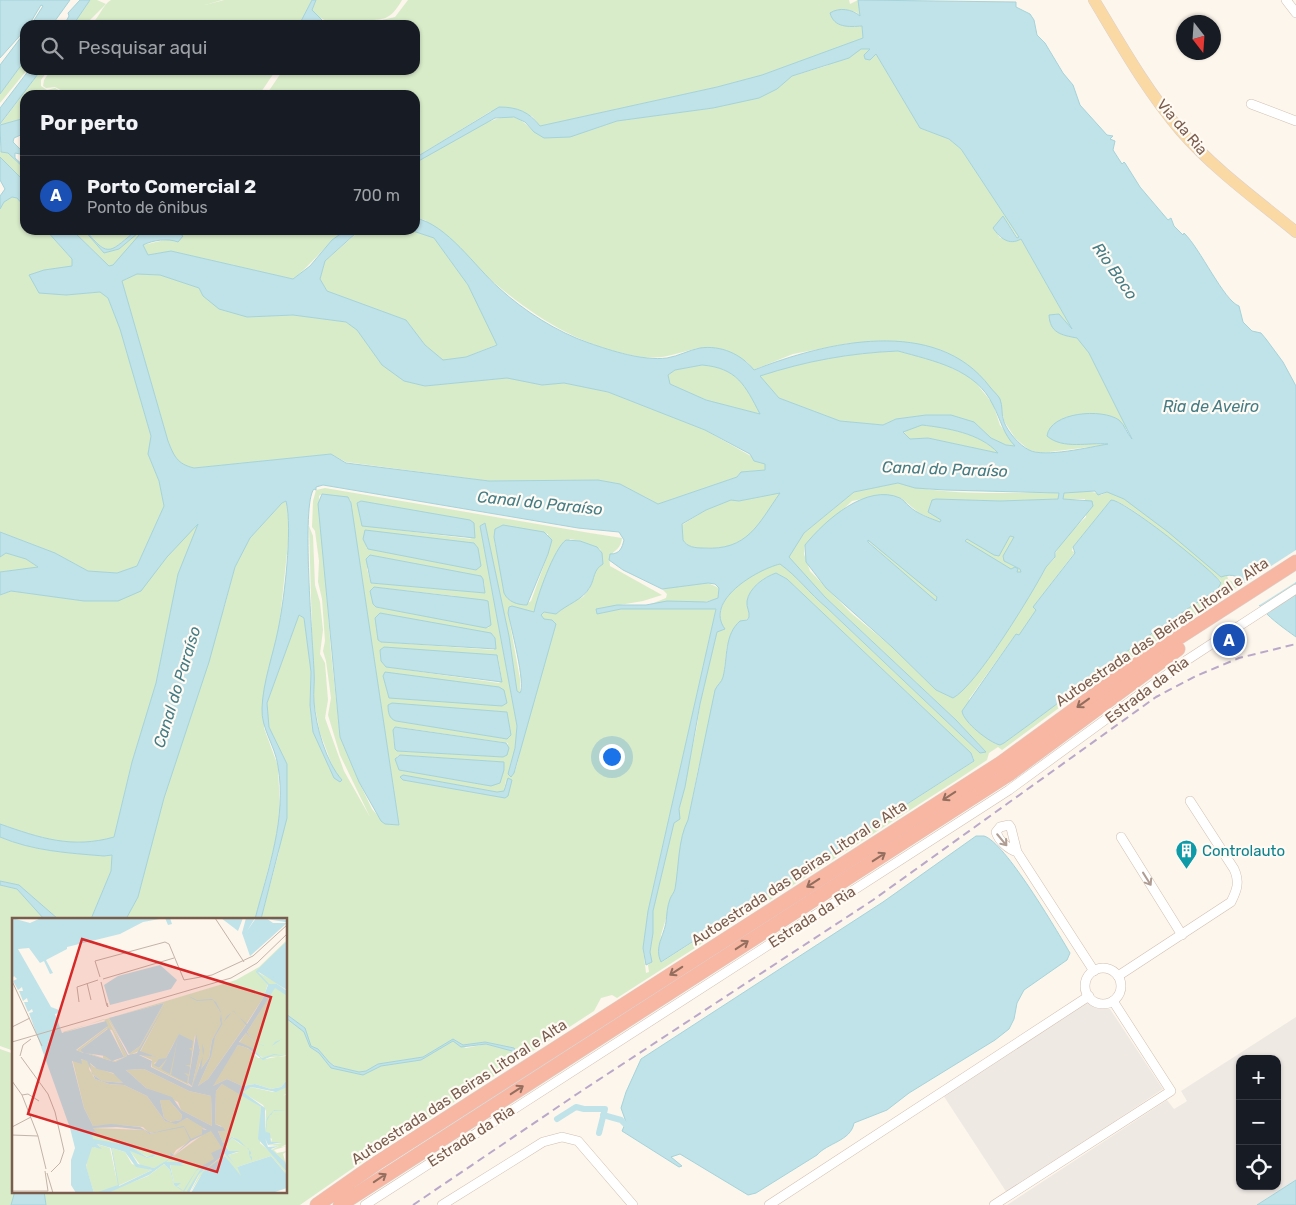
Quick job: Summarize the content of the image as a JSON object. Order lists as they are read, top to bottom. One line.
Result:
{"streets":{"highway":["Autoestrada das Beiras Litoral e Alta"],"main road":["Via da Ria"],"street":["Estrada da Ria"]},"crossings":[["Autoestrada das Beiras Litoral e Alta","Estrada da Ria"]],"water":["Rio Boco","Ria de Aveiro","Canal do Paraíso"],"places":{"building":["Controlauto"]},"north":"bottom","page":{"search":"Pesquisar aqui","heading":"Por perto","list":[{"mark":"A","name":"Porto Comercial 2","note":"Ponto de ônibus","value":"700 m"}],"pins":"A","map_buttons":["+","−"]}}
